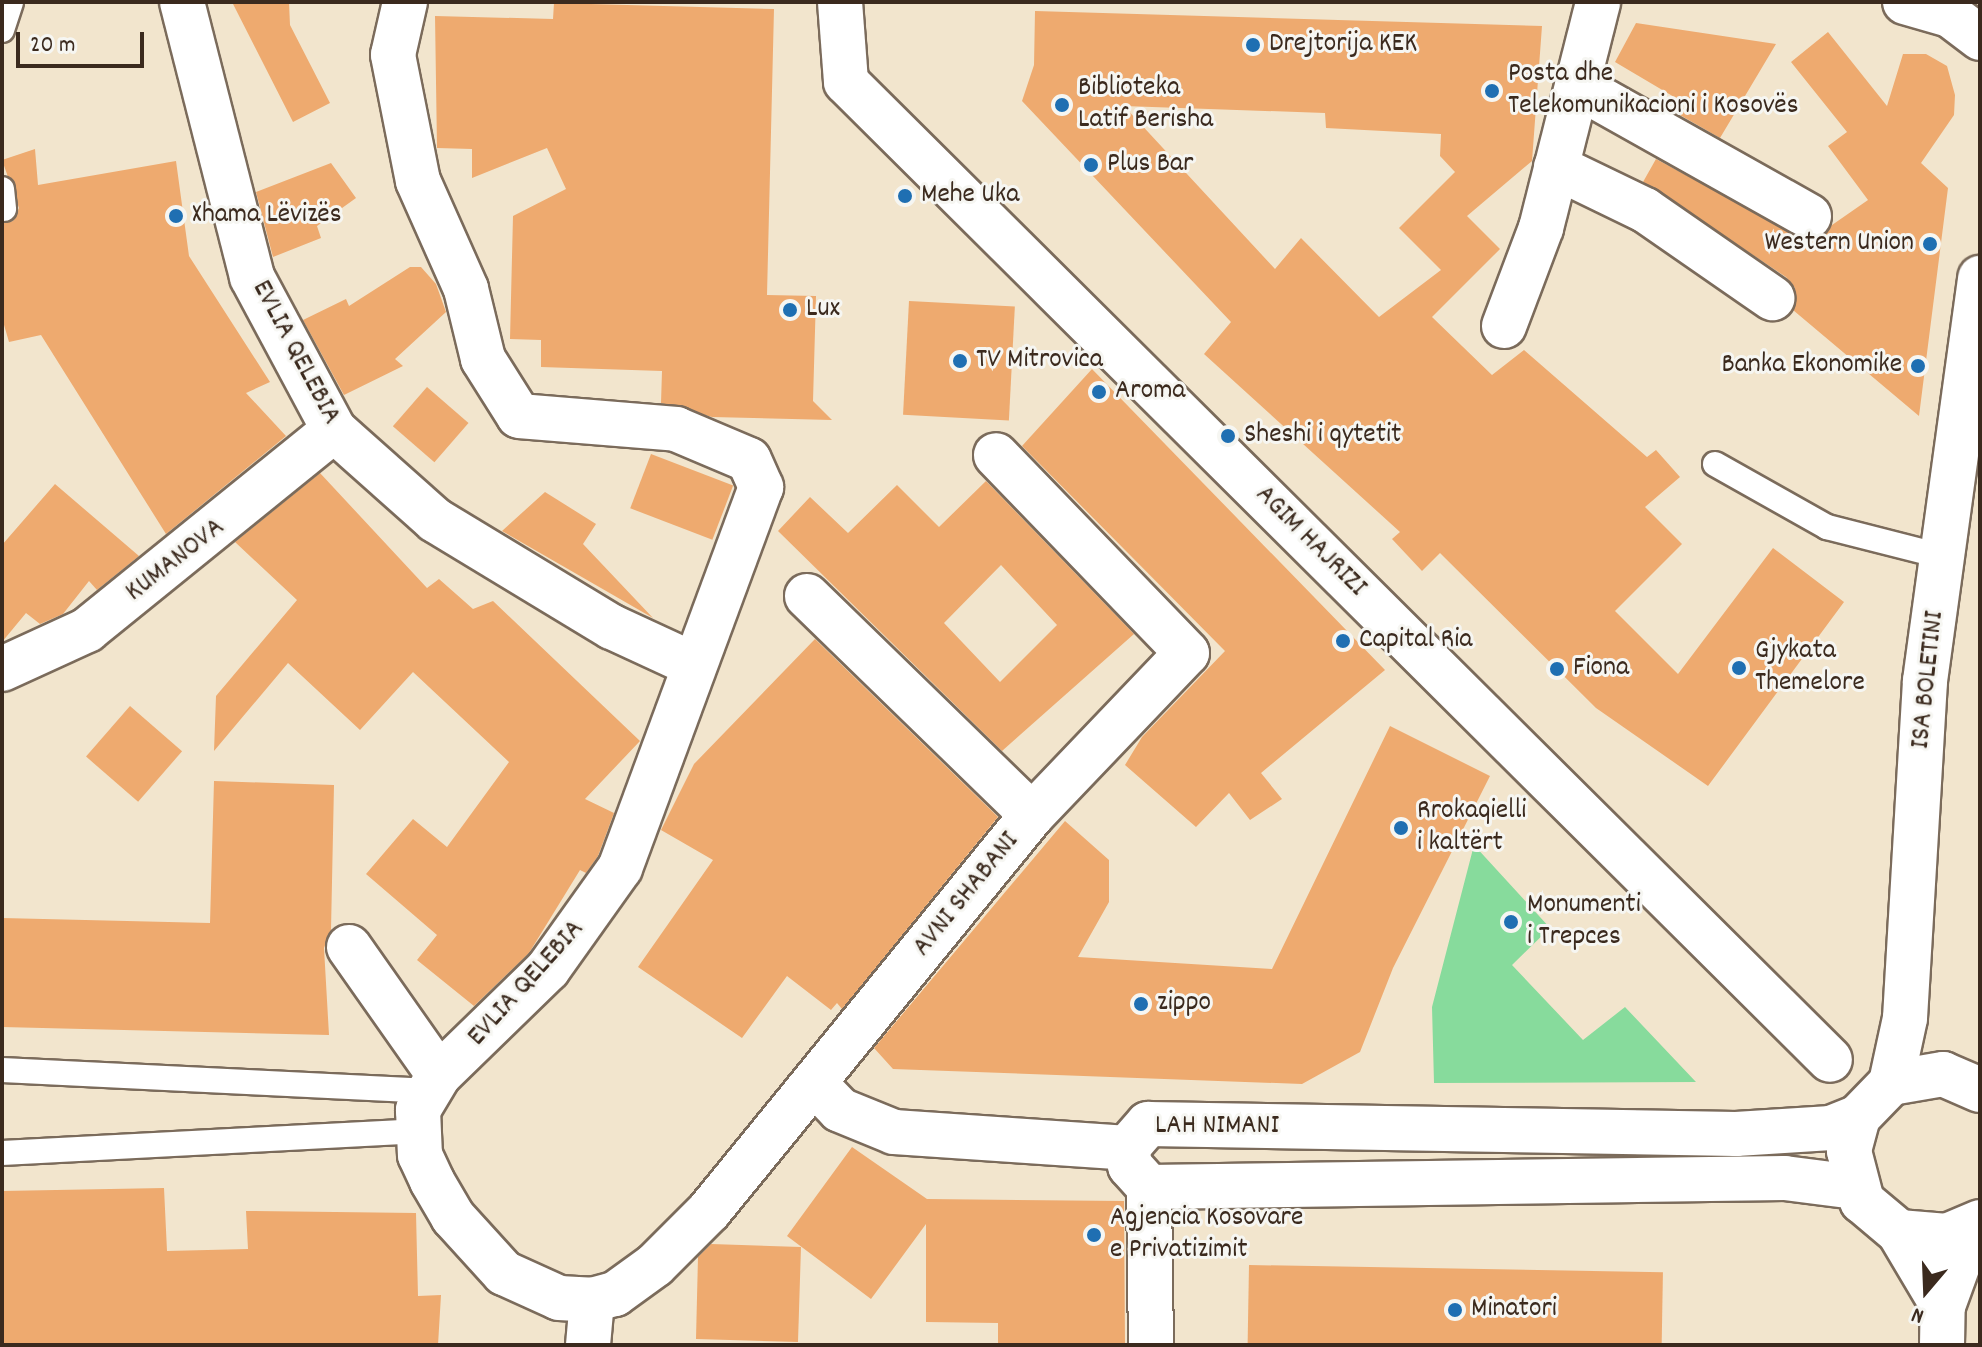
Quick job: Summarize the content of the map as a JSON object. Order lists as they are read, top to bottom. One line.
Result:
{"streets":{"street":["EVLIA QELEBIA","AGIM HAJRIZI","KUMANOVA","ISA BOLETINI","AVNI SHABANI","LAH NIMANI"]},"crossings":[["EVLIA QELEBIA","KUMANOVA"]],"places":["Drejtorija KEK","Posta dhe Telekomunikacioni i Kosovës","Biblioteka Latif Berisha","Plus Bar","Mehe Uka","Xhama Lëvizës","Western Union","Lux","TV Mitrovica","Banka Ekonomike","Aroma","Sheshi i qytetit","Capital Ria","Gjykata Themelore","Fiona","Rrokaqielli i kaltërt","Monumenti i Trepces","zippo","Agjencia Kosovare e Privatizimit","Minatori"],"scale_bar":"20 m","north":"bottom"}
